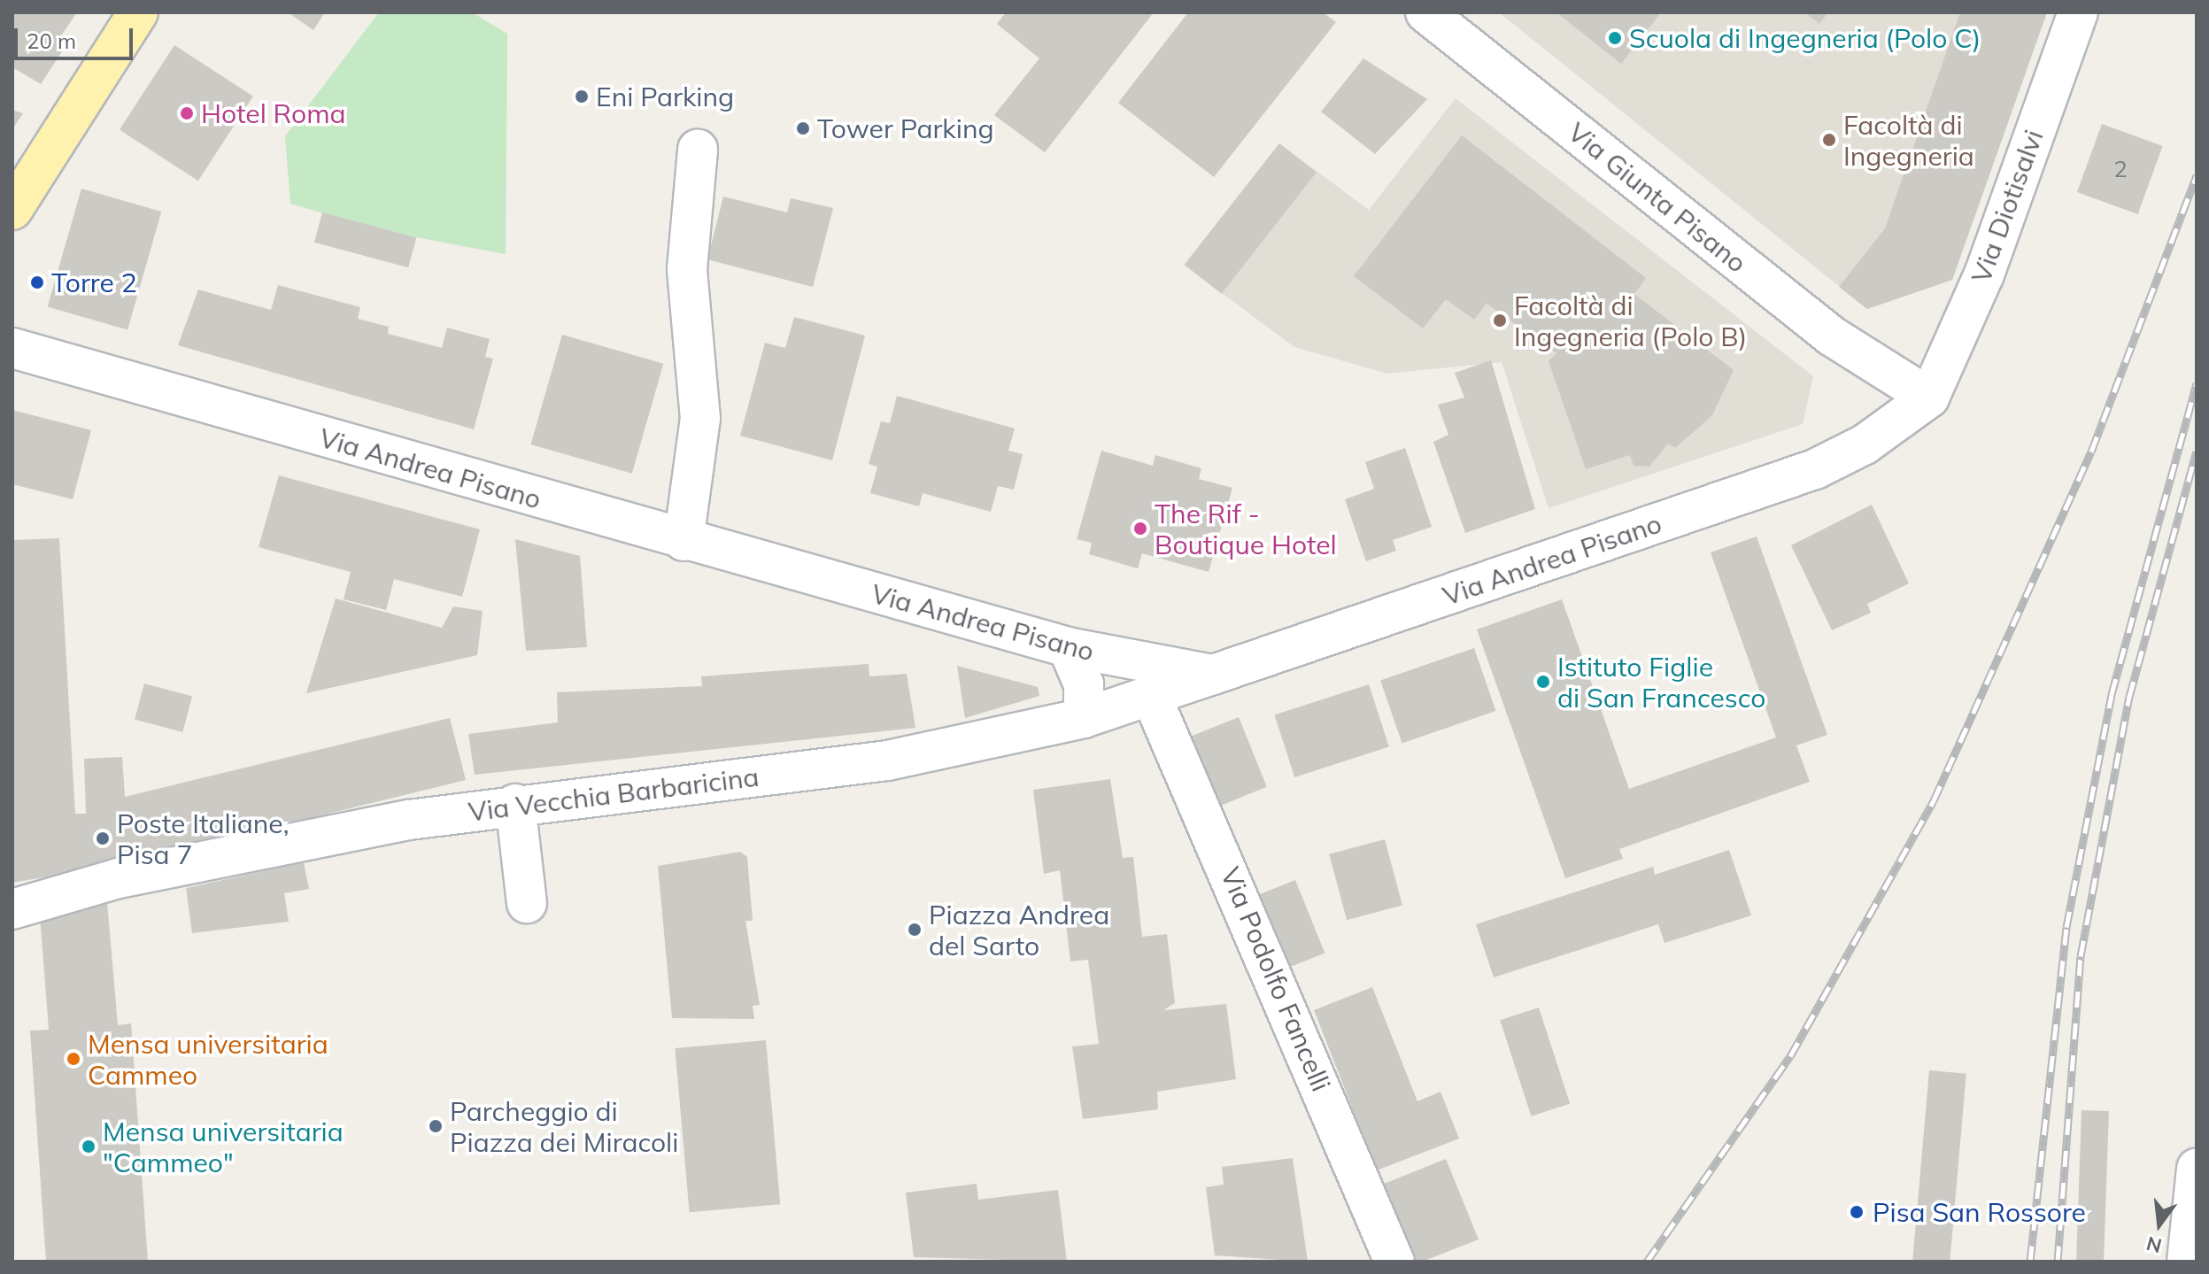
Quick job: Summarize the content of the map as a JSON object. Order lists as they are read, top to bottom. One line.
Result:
{"streets":{"street":["Via Giunta Pisano","Via Diotisalvi","Via Andrea Pisano","Via Vecchia Barbaricina","Via Podolfo Fancelli"]},"crossings":[["Via Giunta Pisano","Via Diotisalvi"],["Via Giunta Pisano","Via Andrea Pisano"],["Via Diotisalvi","Via Andrea Pisano"],["Via Andrea Pisano","Via Vecchia Barbaricina"],["Via Vecchia Barbaricina","Via Podolfo Fancelli"]],"places":["Scuola di Ingegneria (Polo C)","Eni Parking","Hotel Roma","Tower Parking","Facoltà di Ingegneria","Torre 2","Facoltà di Ingegneria (Polo B)","The Rif - Boutique Hotel","Istituto Figlie di San Francesco","Poste Italiane, Pisa 7","Piazza Andrea del Sarto","Mensa universitaria Cammeo","Parcheggio di Piazza dei Miracoli","Mensa universitaria \"Cammeo\"","Pisa San Rossore"],"house_numbers":["2"],"scale_bar":"20 m","north":"bottom"}
